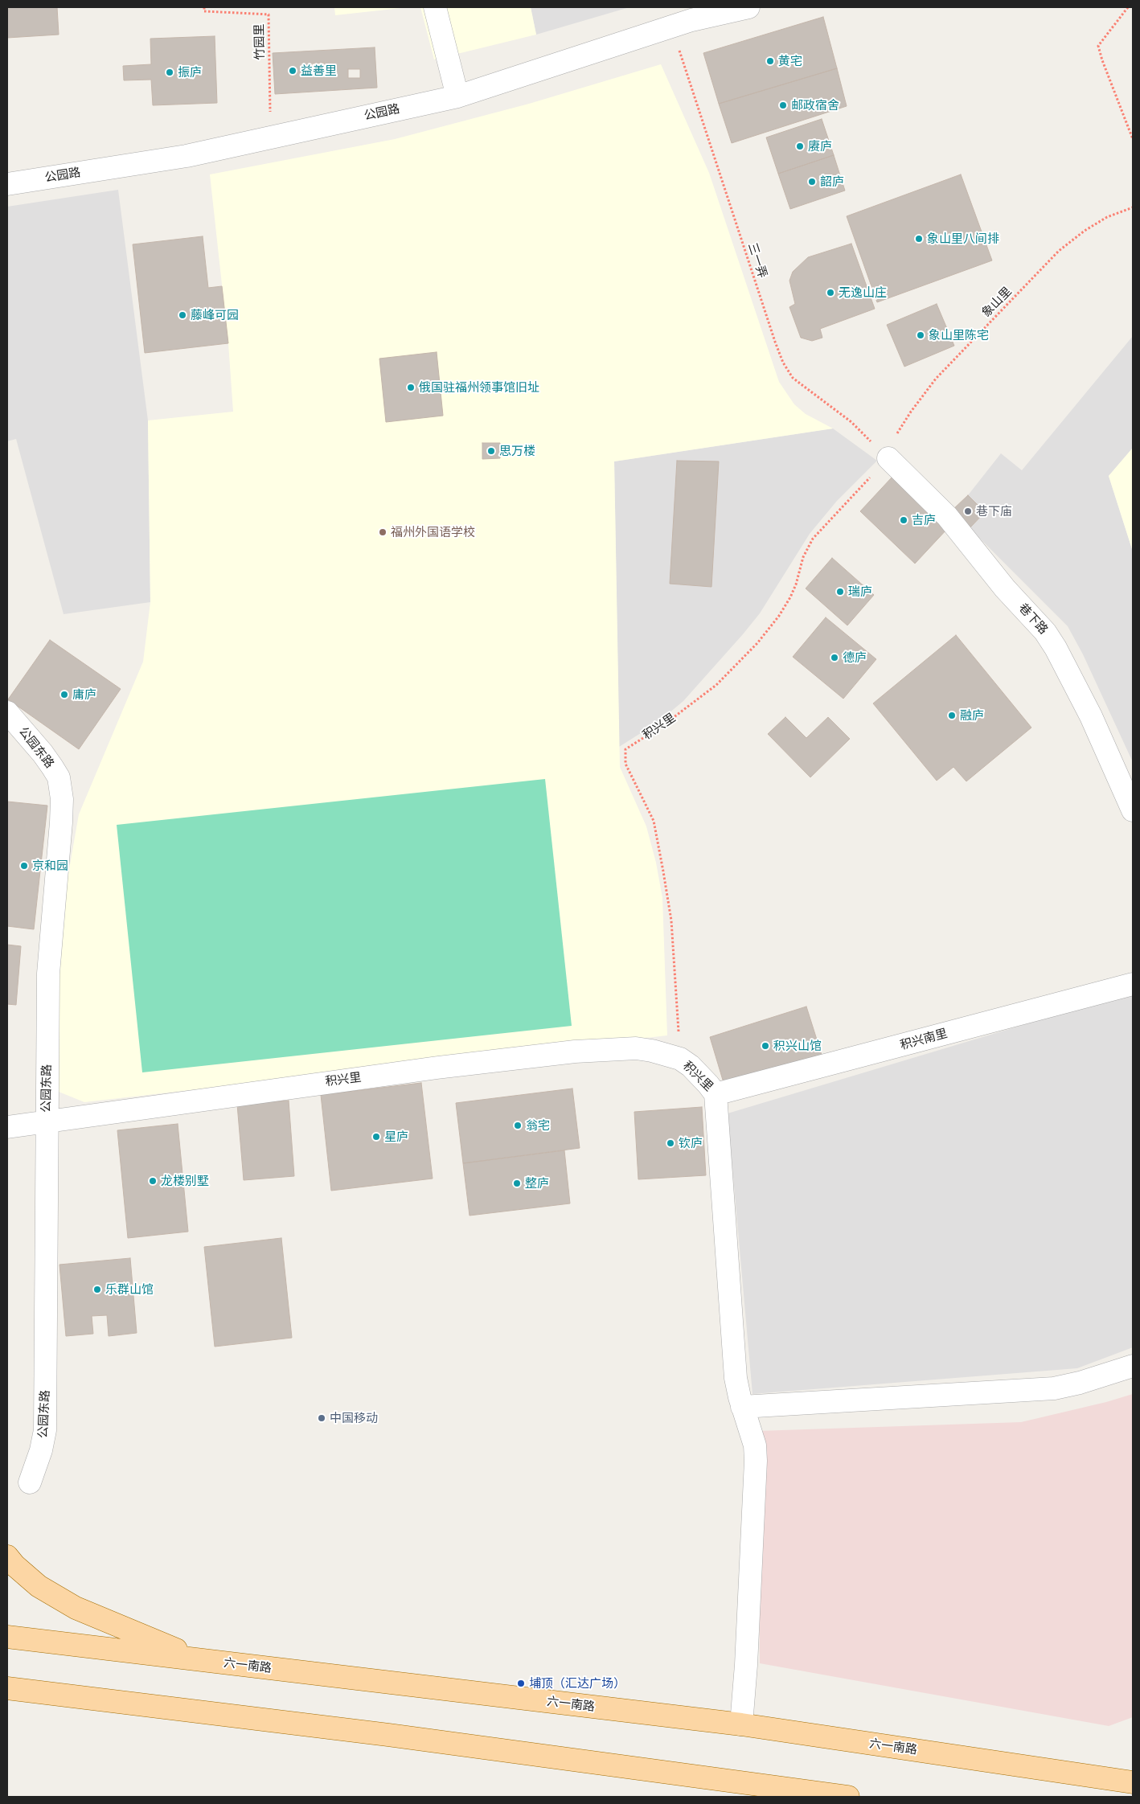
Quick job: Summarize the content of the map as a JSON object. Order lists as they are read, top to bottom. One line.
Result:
{"streets":{"main road":["六一南路"],"street":["公园路","巷下路","积兴里","公园东路","积兴南里"],"path":["竹园里","三一弄","象山里"]},"crossings":[["竹园里","公园路"],["公园路","三一弄"],["三一弄","象山里"],["三一弄","巷下路"],["三一弄","积兴里"],["象山里","巷下路"],["象山里","积兴里"],["巷下路","积兴里"],["积兴里","公园东路"],["积兴里","积兴南里"]],"places":["黄宅","益善里","振庐","邮政宿舍","赓庐","韶庐","象山里八间排","无逸山庄","藤峰可园","象山里陈宅","俄国驻福州领事馆旧址","思万楼","巷下庙","吉庐","福州外国语学校","瑞庐","德庐","庸庐","融庐","京和园","积兴山馆","翁宅","星庐","钦庐","龙楼别墅","整庐","乐群山馆","中国移动","埔顶（汇达广场）"]}
